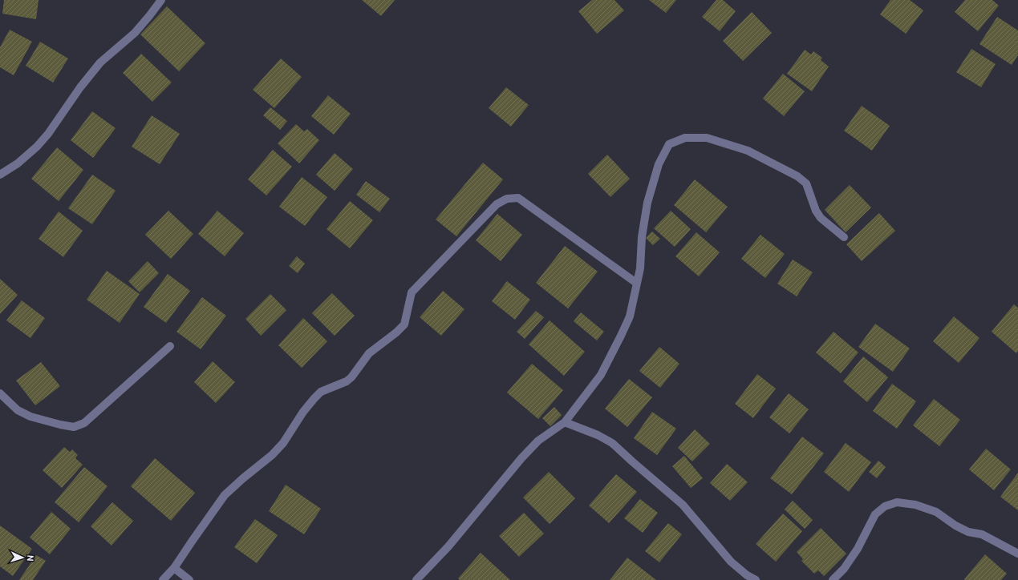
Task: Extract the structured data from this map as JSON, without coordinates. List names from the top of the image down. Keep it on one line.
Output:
{"north":"right"}
